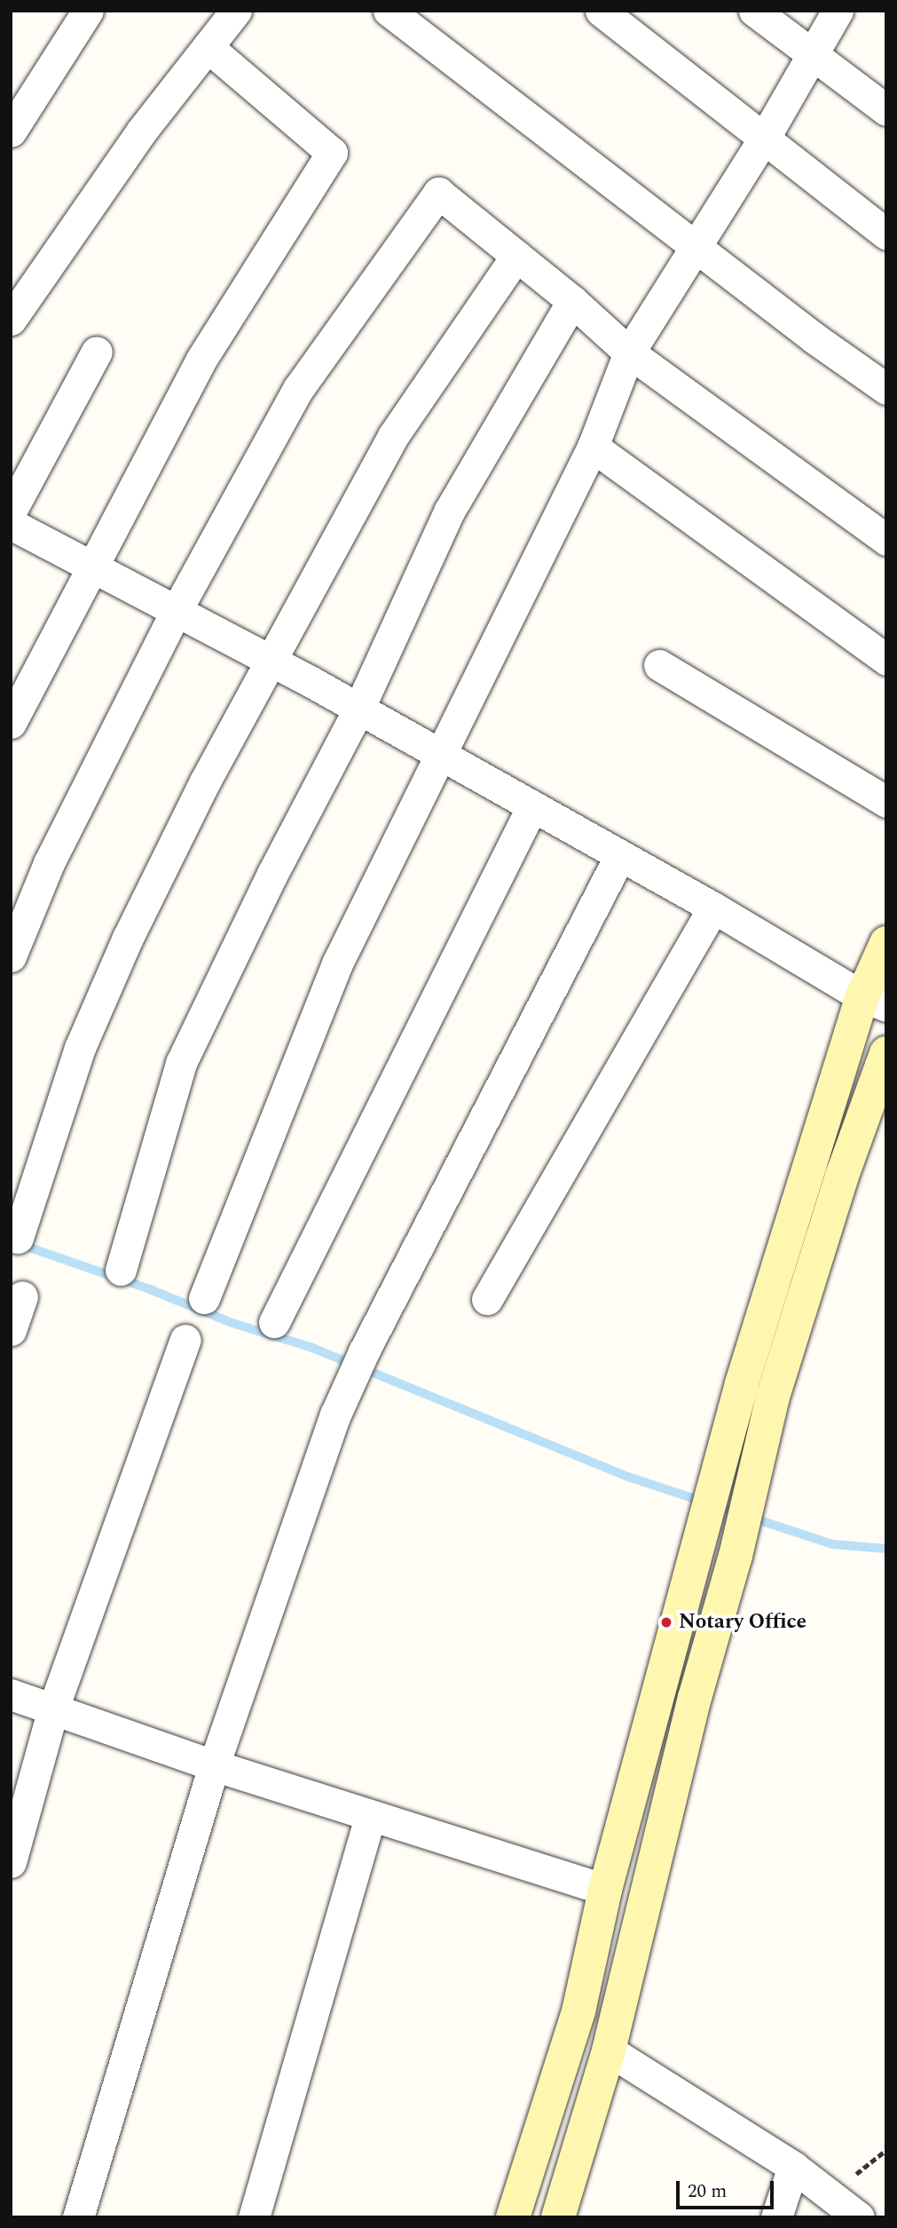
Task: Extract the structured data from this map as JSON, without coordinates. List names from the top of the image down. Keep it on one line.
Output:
{"places":["Notary Office"],"scale_bar":"20 m"}
